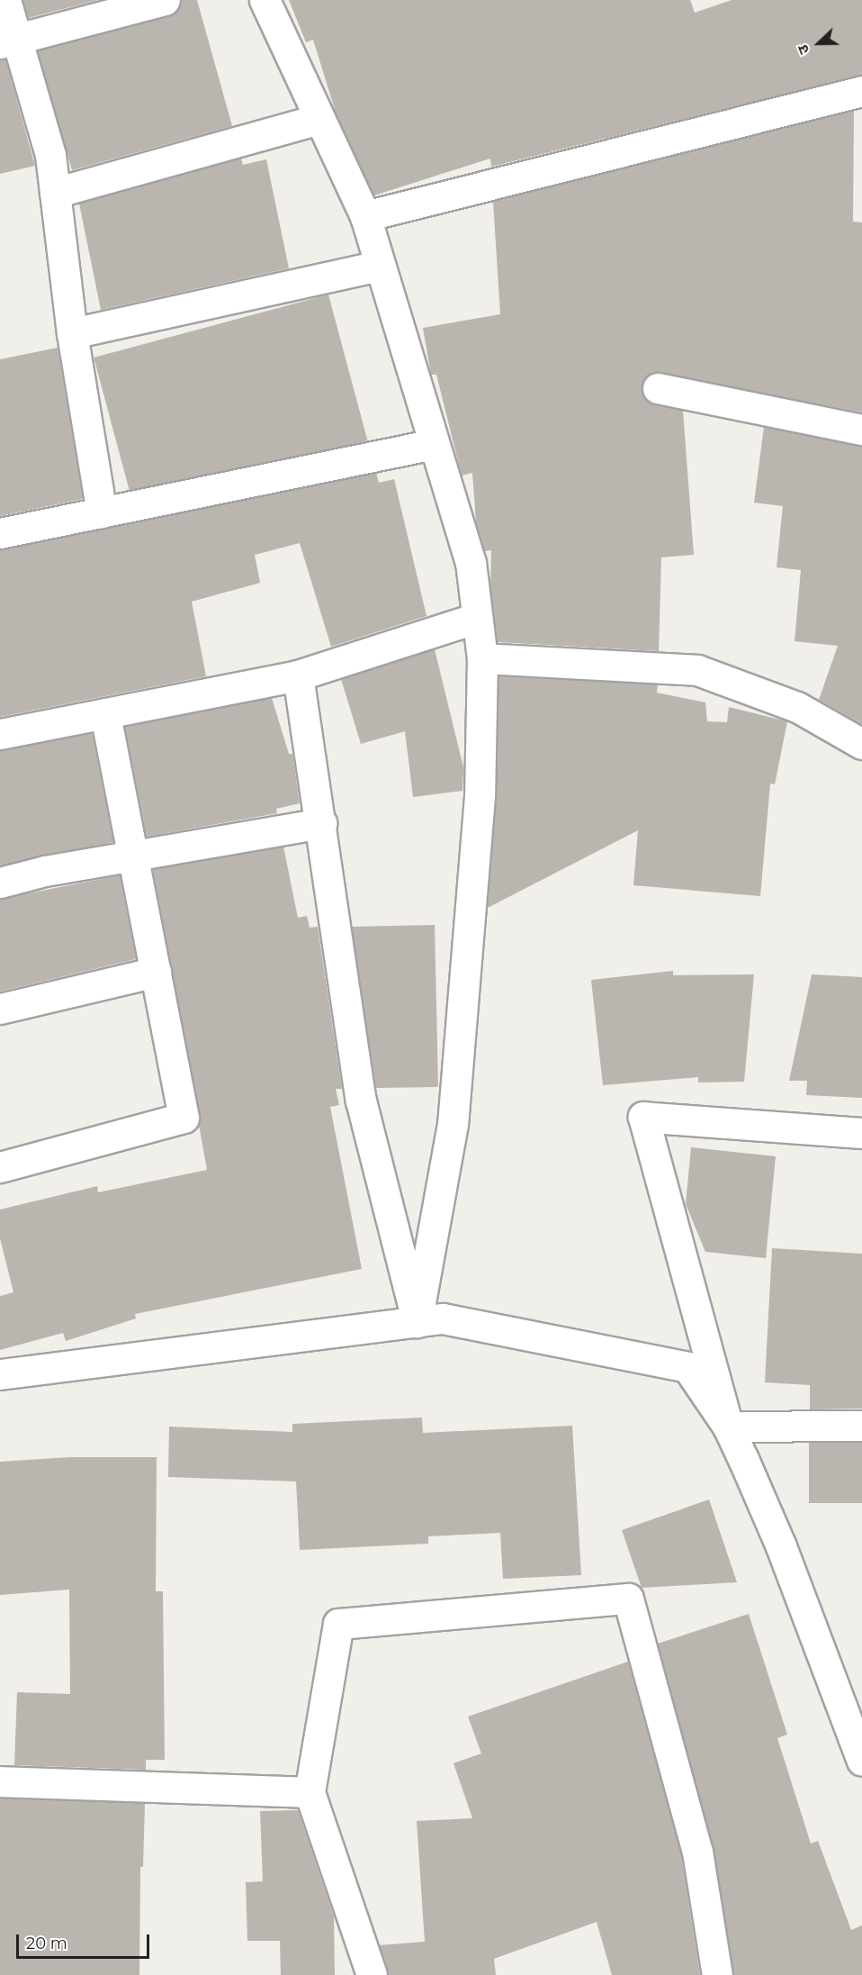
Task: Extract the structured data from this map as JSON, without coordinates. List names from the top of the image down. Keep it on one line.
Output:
{"scale_bar":"20 m","north":"left"}
